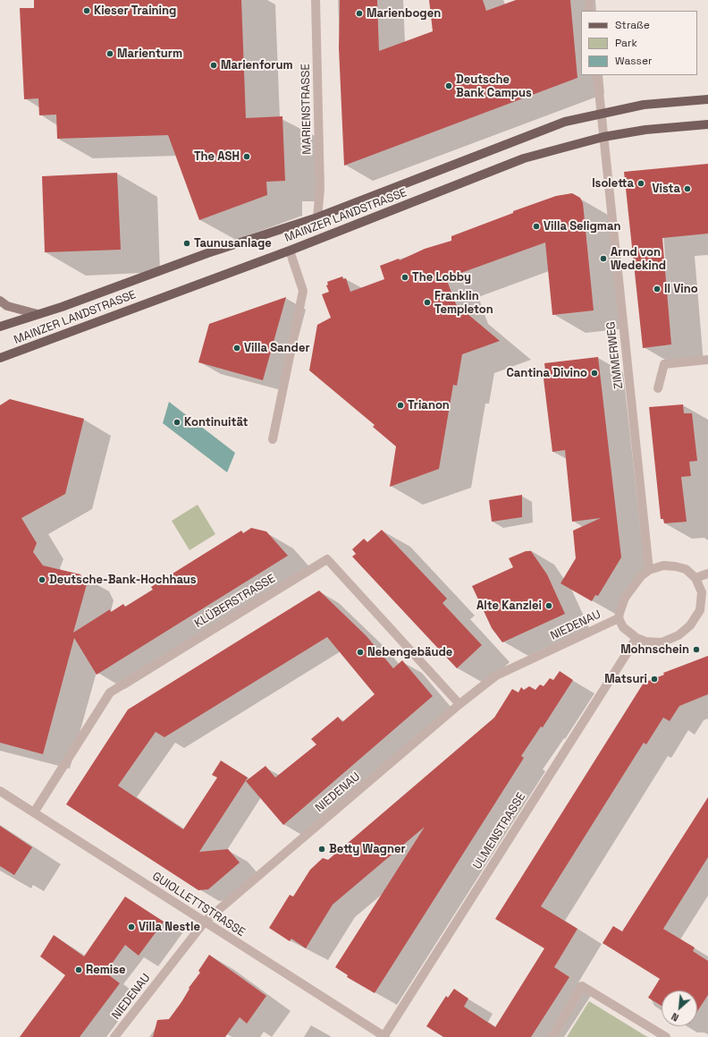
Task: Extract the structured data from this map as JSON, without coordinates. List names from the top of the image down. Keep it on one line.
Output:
{"streets":{"main road":["MAINZER LANDSTRASSE"],"street":["MARIENSTRASSE","ZIMMERWEG","KLÜBERSTRASSE","NIEDENAU","ULMENSTRASSE","GUIOLLETTSTRASSE"]},"crossings":[["MARIENSTRASSE","MAINZER LANDSTRASSE"],["MAINZER LANDSTRASSE","ZIMMERWEG"],["ZIMMERWEG","NIEDENAU"],["ZIMMERWEG","ULMENSTRASSE"],["KLÜBERSTRASSE","NIEDENAU"],["KLÜBERSTRASSE","GUIOLLETTSTRASSE"],["NIEDENAU","ULMENSTRASSE"],["NIEDENAU","GUIOLLETTSTRASSE"],["ULMENSTRASSE","GUIOLLETTSTRASSE"]],"places":["Kieser Training","Marienbogen","Marienturm","Marienforum","Deutsche Bank Campus","The ASH","Isoletta","Vista","Villa Seligman","Taunusanlage","Arnd von Wedekind","The Lobby","Il Vino","Franklin Templeton","Villa Sander","Cantina Divino","Trianon","Kontinuität","Deutsche-Bank-Hochhaus","Alte Kanzlei","Mohnschein","Nebengebäude","Matsuri","Betty Wagner","Villa Nestle","Remise"],"legend":["Straße","Park","Wasser"],"north":"bottom left"}
